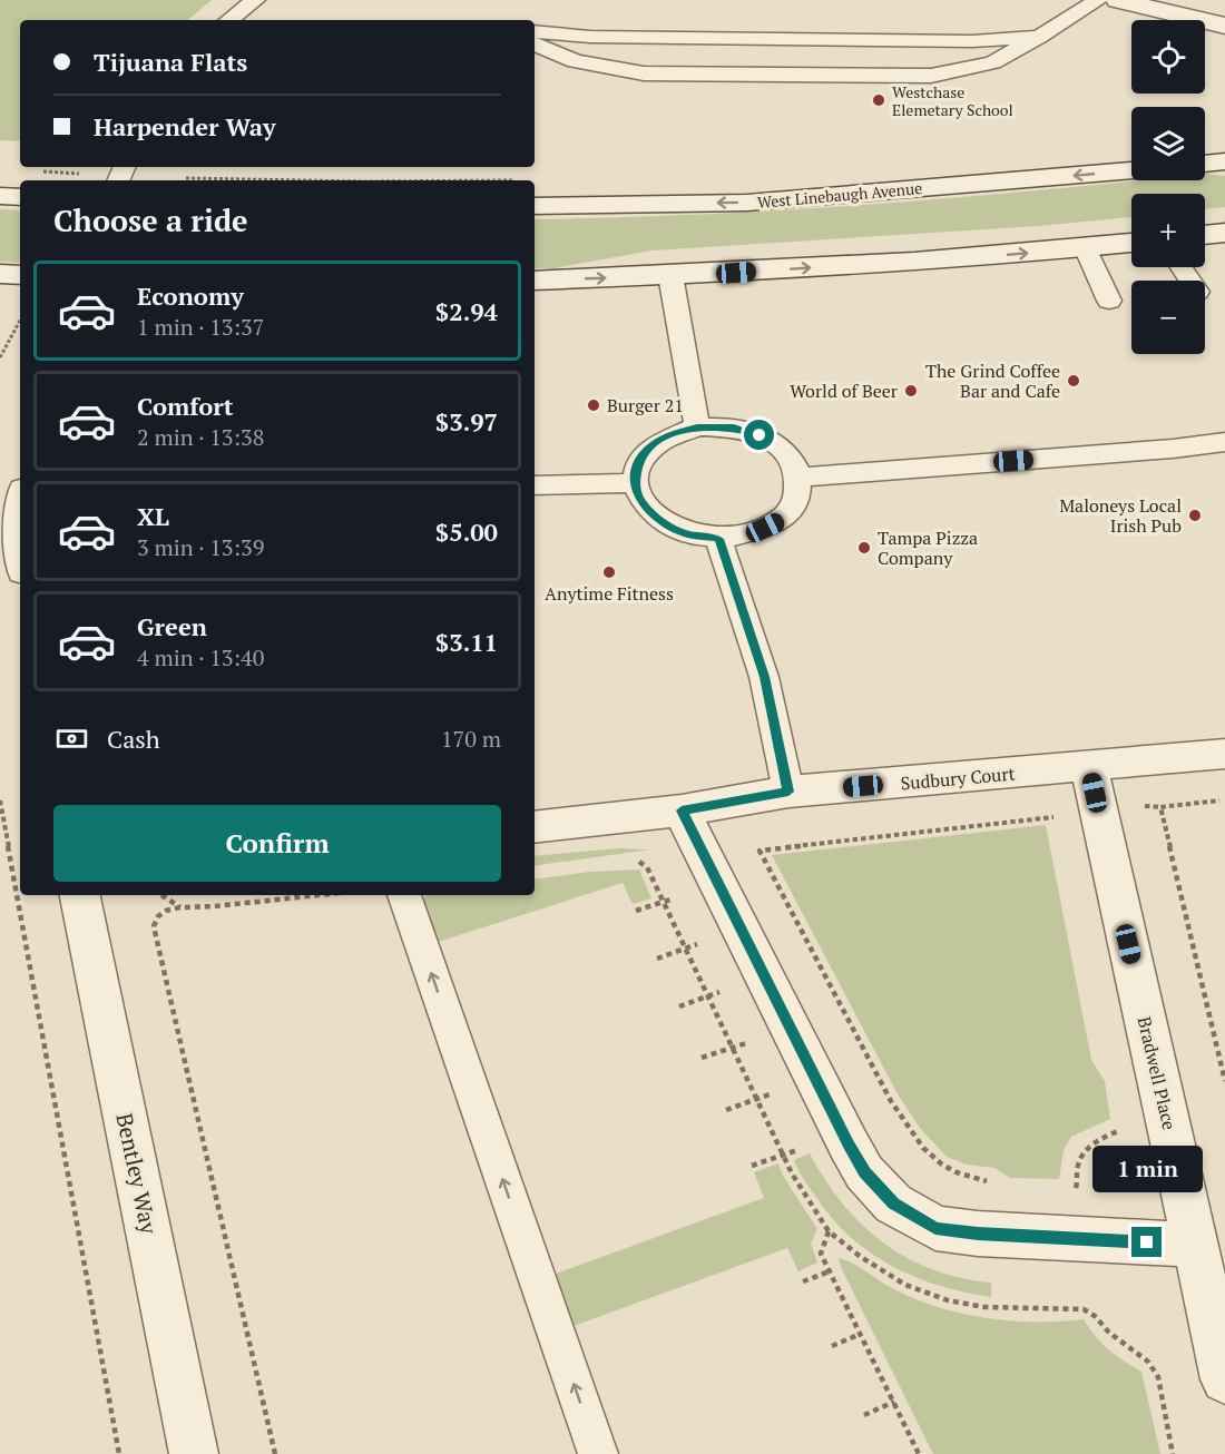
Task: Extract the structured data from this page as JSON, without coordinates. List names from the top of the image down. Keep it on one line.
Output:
{"streets":{"street":["West Linebaugh Avenue","Sudbury Court","Bradwell Place","Bentley Way"]},"crossings":[["Sudbury Court","Bradwell Place"]],"places":["Westchase Elemetary School","The Grind Coffee Bar and Cafe","World of Beer","Burger 21","Maloneys Local Irish Pub","Tampa Pizza Company","Anytime Fitness"],"page":{"map_buttons":["+","−"],"banner":["Tijuana Flats","Harpender Way"],"heading":"Choose a ride","list":[{"name":"Economy","note":"1 min · 13:37","value":"$2.94"},{"name":"Comfort","note":"2 min · 13:38","value":"$3.97"},{"name":"XL","note":"3 min · 13:39","value":"$5.00"},{"name":"Green","note":"4 min · 13:40","value":"$3.11"}],"pay":["Cash","170 m"],"buttons":"Confirm","bubble":"1 min"}}
